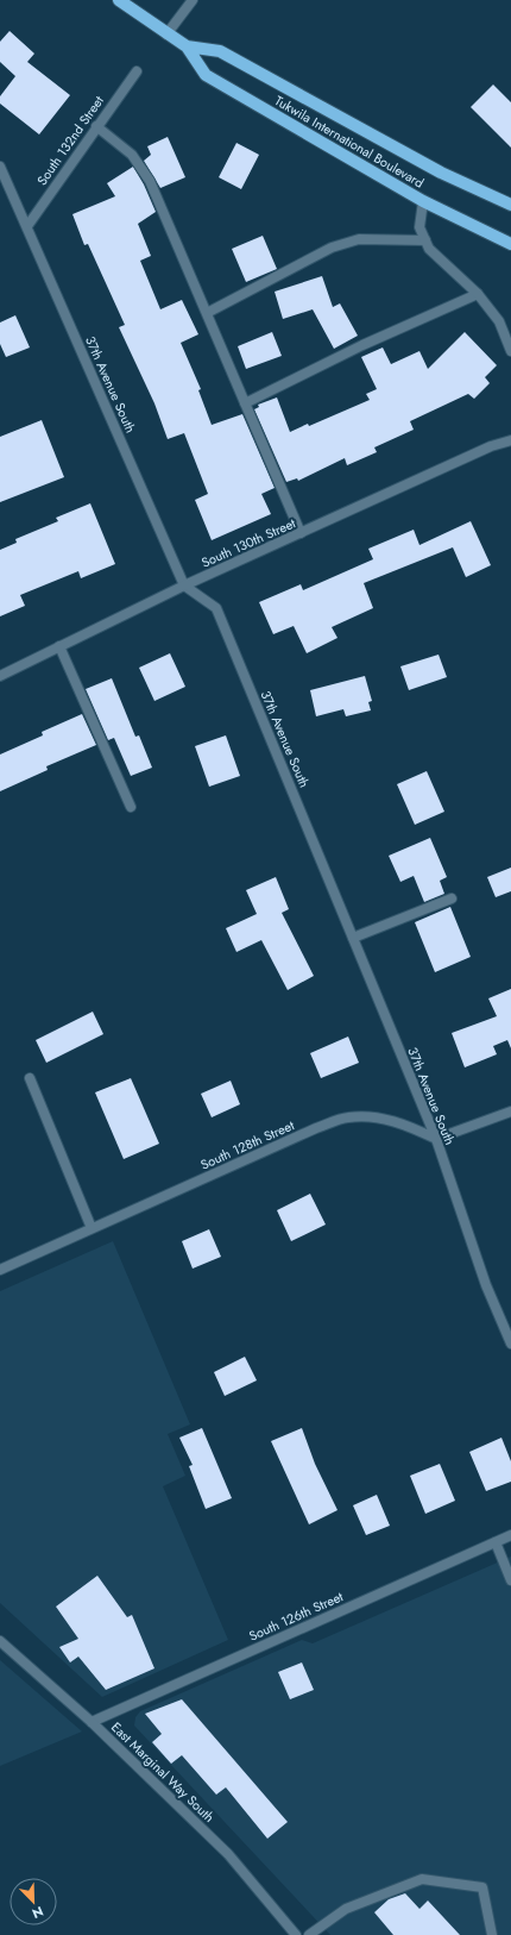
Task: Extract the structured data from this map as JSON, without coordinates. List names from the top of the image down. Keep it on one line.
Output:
{"streets":{"main road":["Tukwila International Boulevard"],"street":["South 132nd Street","37th Avenue South","South 130th Street","South 128th Street","South 126th Street","East Marginal Way South"]},"crossings":[["South 132nd Street","37th Avenue South"],["37th Avenue South","South 130th Street"],["37th Avenue South","South 128th Street"],["South 126th Street","East Marginal Way South"]],"north":"bottom right"}
